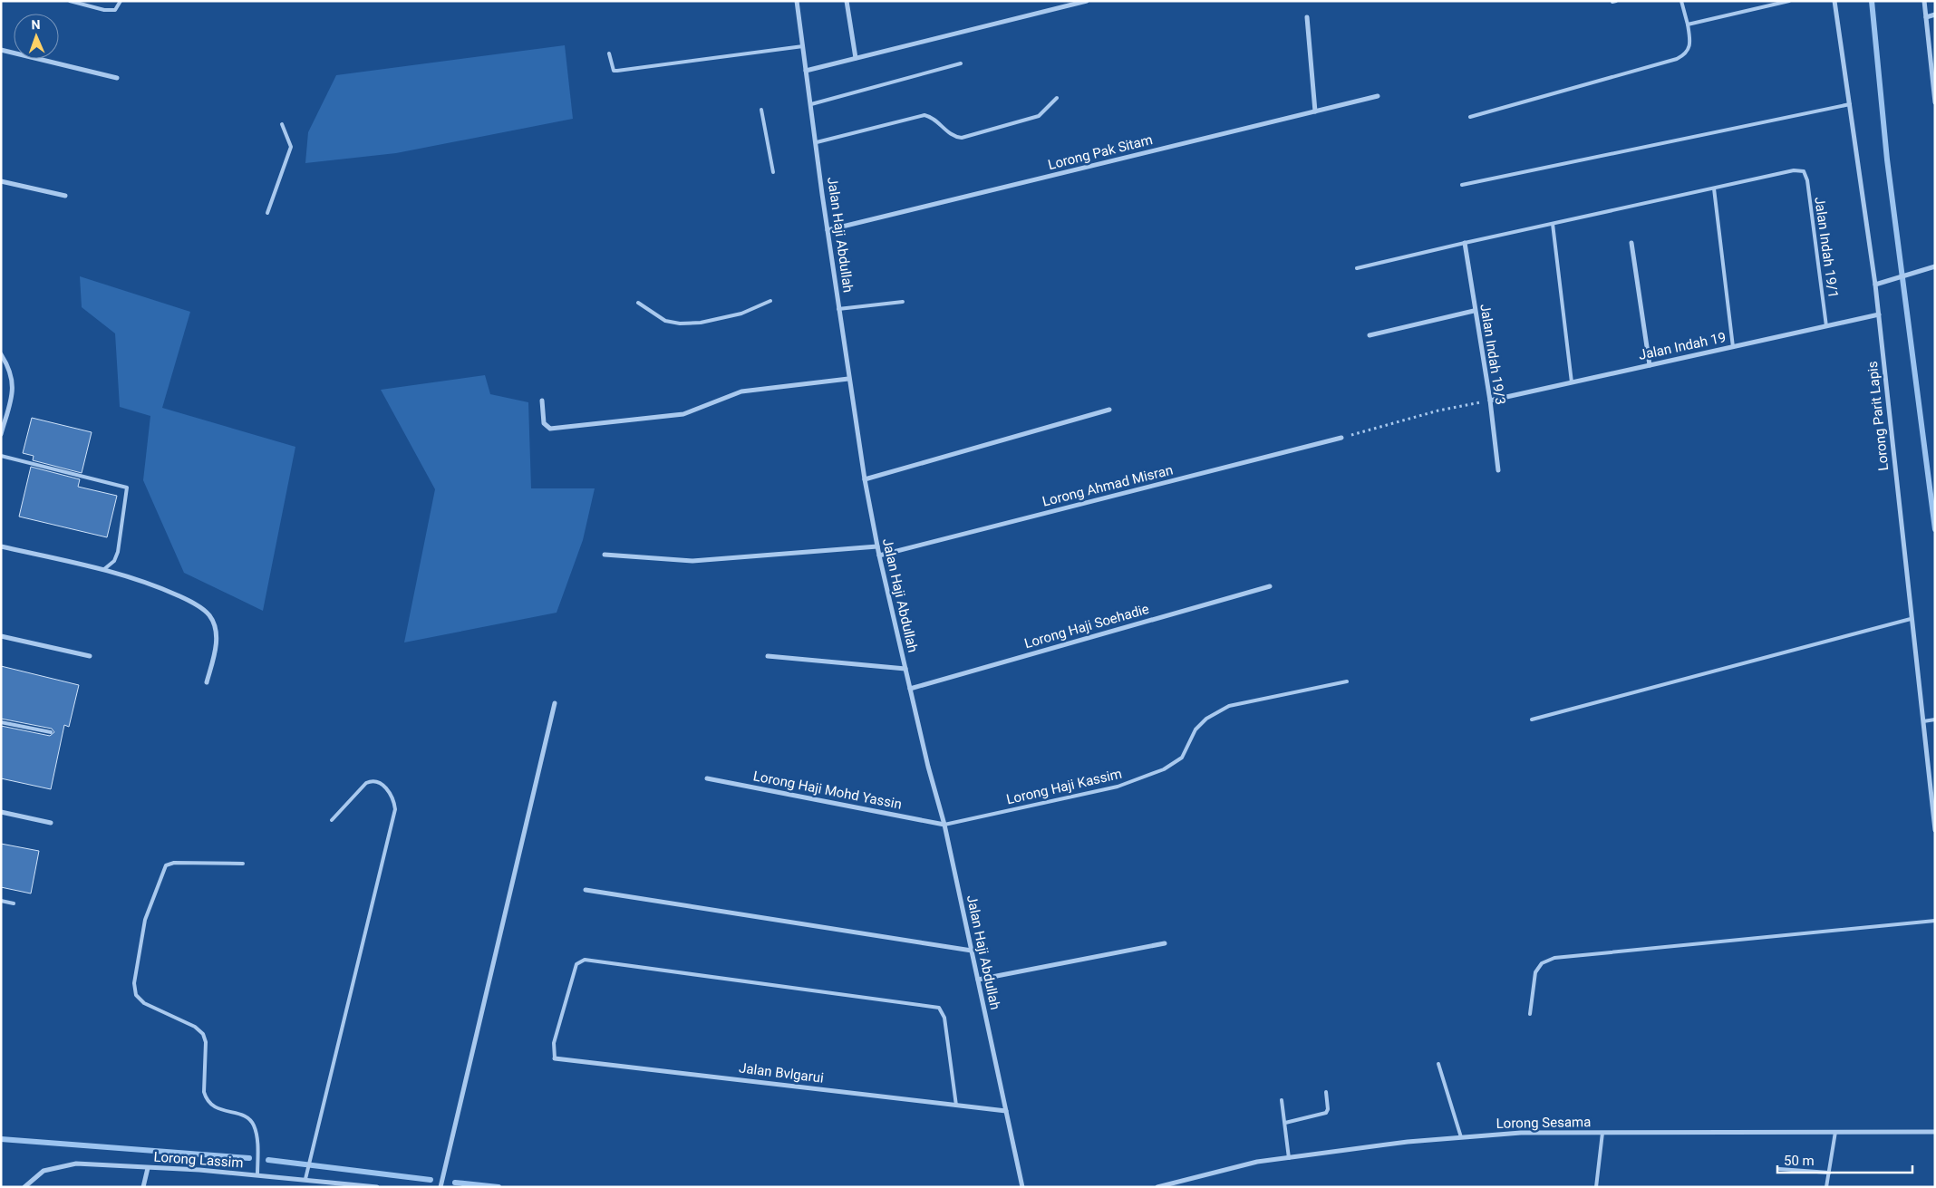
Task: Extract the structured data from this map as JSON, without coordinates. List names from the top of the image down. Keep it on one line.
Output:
{"streets":{"street":["Lorong Pak Sitam","Jalan Haji Abdullah","Jalan Indah 19","Jalan Indah 19/3","Lorong Parit Lapis","Lorong Ahmad Misran","Lorong Haji Soehadie","Lorong Haji Mohd Yassin","Jalan Bvlgarui","Lorong Sesama","Lorong Lassim"],"lane":["Jalan Indah 19/1","Lorong Haji Kassim"]},"crossings":[["Lorong Pak Sitam","Jalan Haji Abdullah"],["Jalan Haji Abdullah","Lorong Ahmad Misran"],["Jalan Haji Abdullah","Lorong Haji Soehadie"],["Jalan Haji Abdullah","Lorong Haji Kassim"],["Jalan Haji Abdullah","Lorong Haji Mohd Yassin"],["Jalan Haji Abdullah","Jalan Bvlgarui"],["Jalan Indah 19/1","Jalan Indah 19"],["Jalan Indah 19","Jalan Indah 19/3"],["Jalan Indah 19","Lorong Parit Lapis"],["Lorong Haji Kassim","Lorong Haji Mohd Yassin"]],"scale_bar":"50 m","north":"top"}
